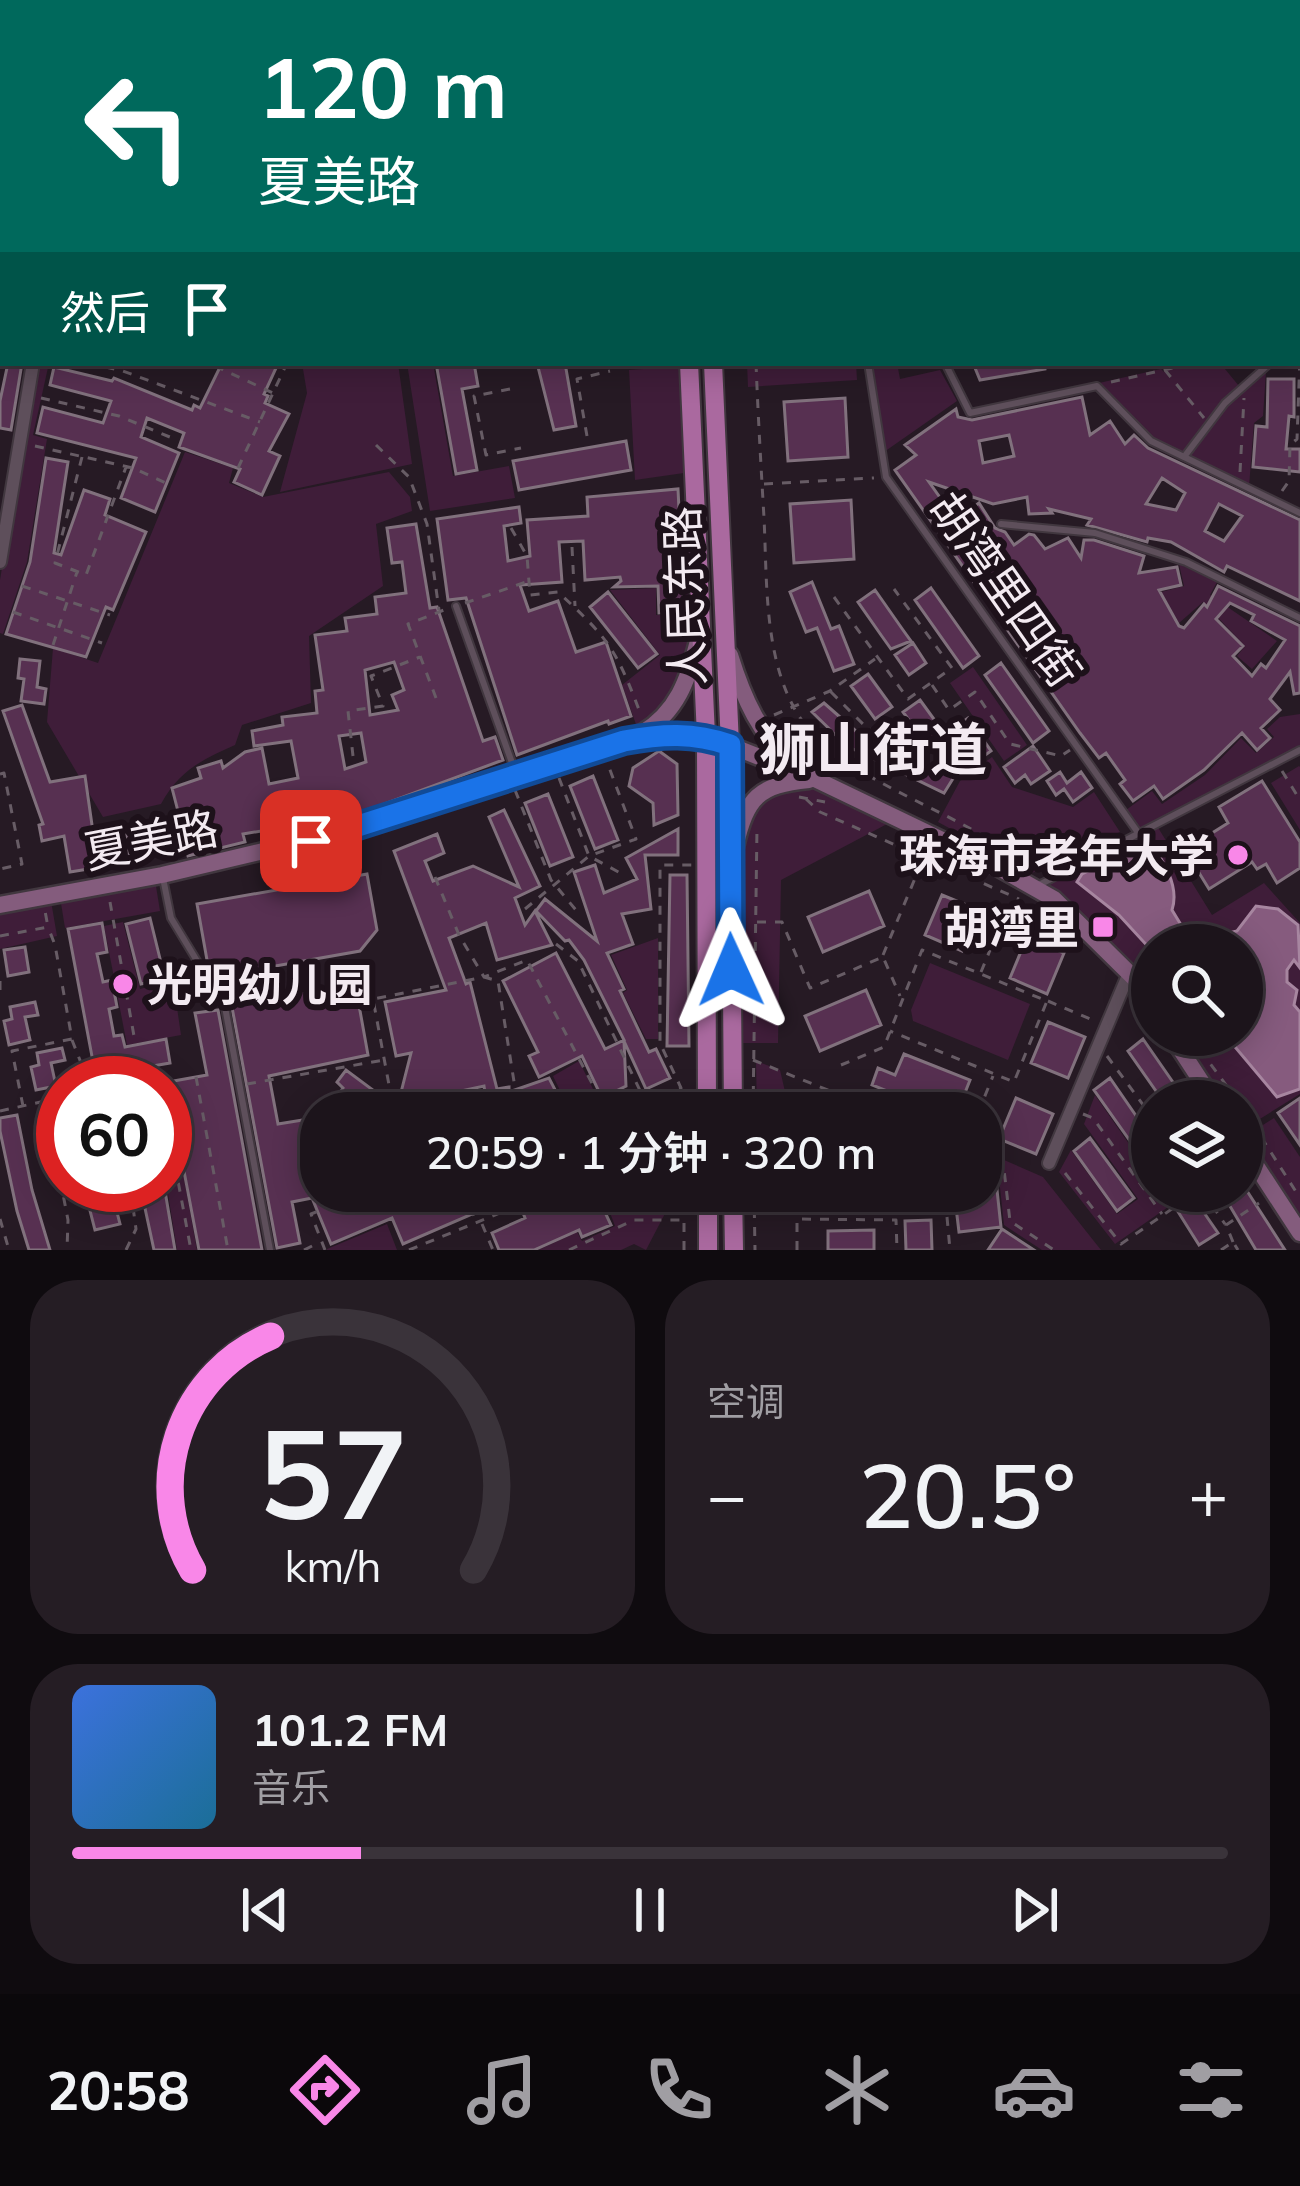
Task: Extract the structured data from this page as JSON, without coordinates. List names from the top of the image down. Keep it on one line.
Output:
{"streets":{"main road":["人民东路"],"street":["夏美路"],"lane":["胡湾里四街"]},"crossings":[["人民东路","夏美路"]],"districts":["狮山街道"],"places":{"other":["珠海市老年大学","光明幼儿园"],"transit":["胡湾里"]},"page":{"turn":["120 m","夏美路"],"then":"然后","limit":"60","trip":"20:59 · 1 分钟 · 320 m","tile":"空调","heat":["−","20.5°","+"],"song":["101.2 FM","音乐"],"tabs":"20:58","gauge":["57","km/h"]}}
